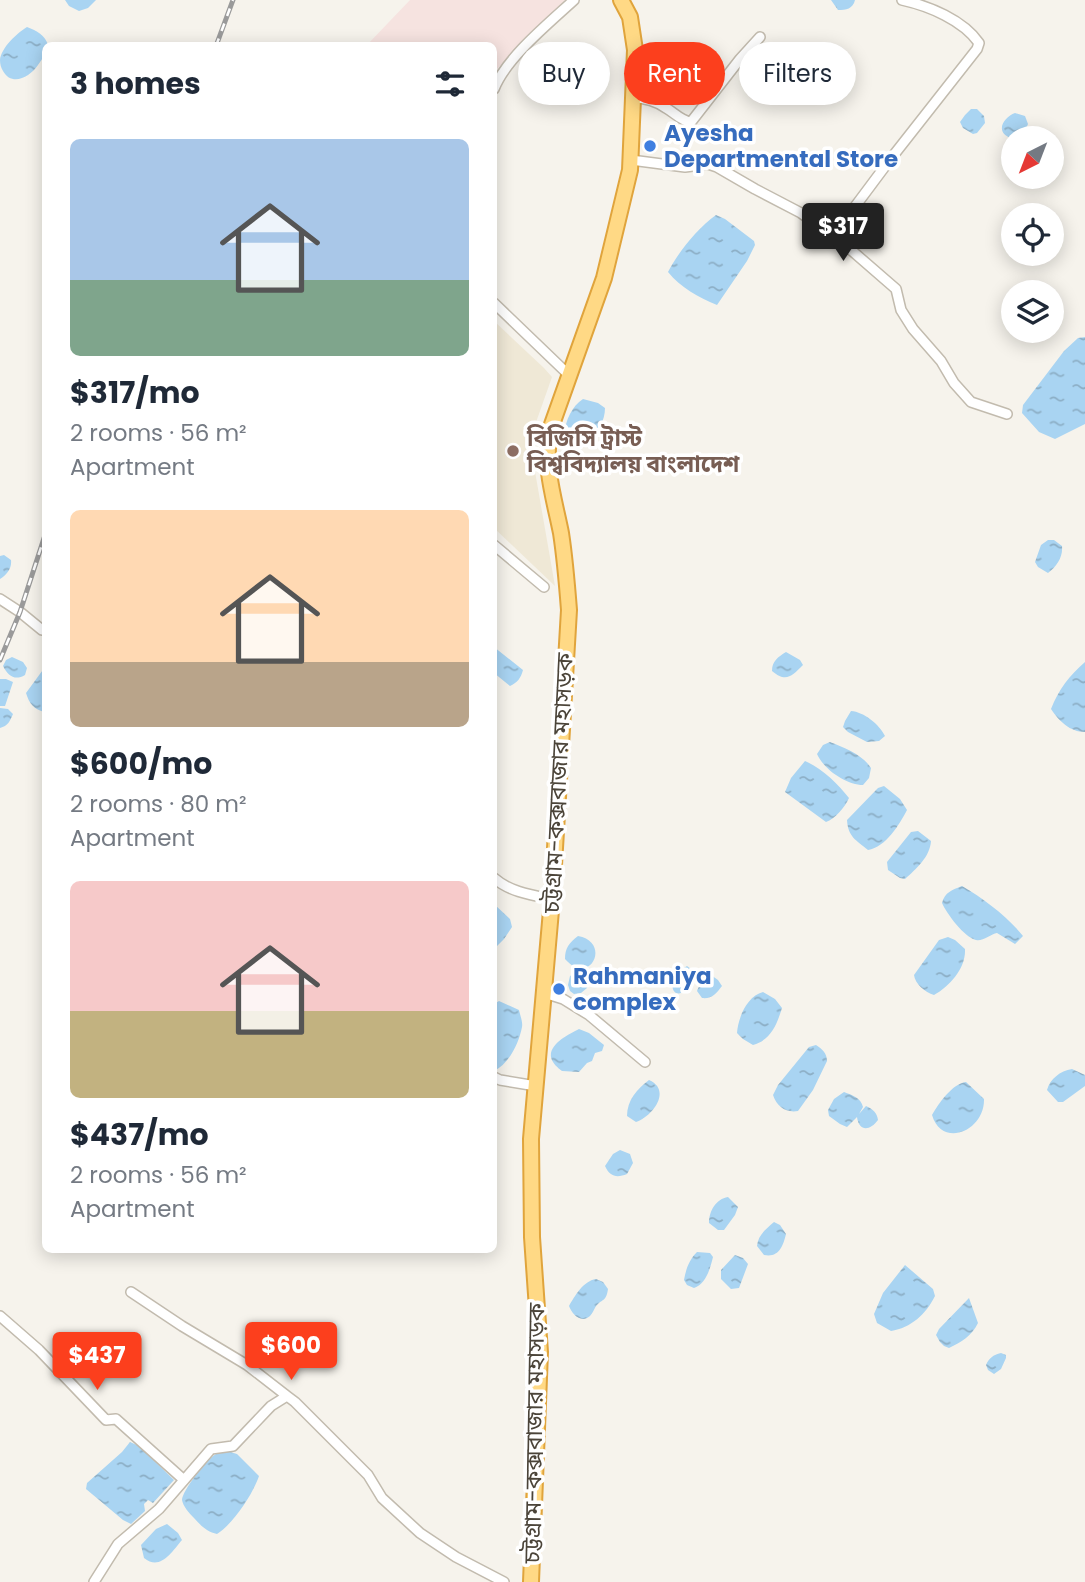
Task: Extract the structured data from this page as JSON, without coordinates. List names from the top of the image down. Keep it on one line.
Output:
{"streets":{"highway":["চট্টগ্রাম-কক্সবাজার মহাসড়ক"]},"places":["Ayesha Departmental Store","বিজিসি ট্রাস্ট বিশ্ববিদ্যালয় বাংলাদেশ","Rahmaniya complex"],"north":"bottom left","page":{"chip":["Buy","Rent","Filters"],"heading":"3 homes","list":[{"name":"$317/mo","note":"2 rooms · 56 m² · Apartment"},{"name":"$600/mo","note":"2 rooms · 80 m² · Apartment"},{"name":"$437/mo","note":"2 rooms · 56 m² · Apartment"}],"price":["$317","$600","$437"]}}
